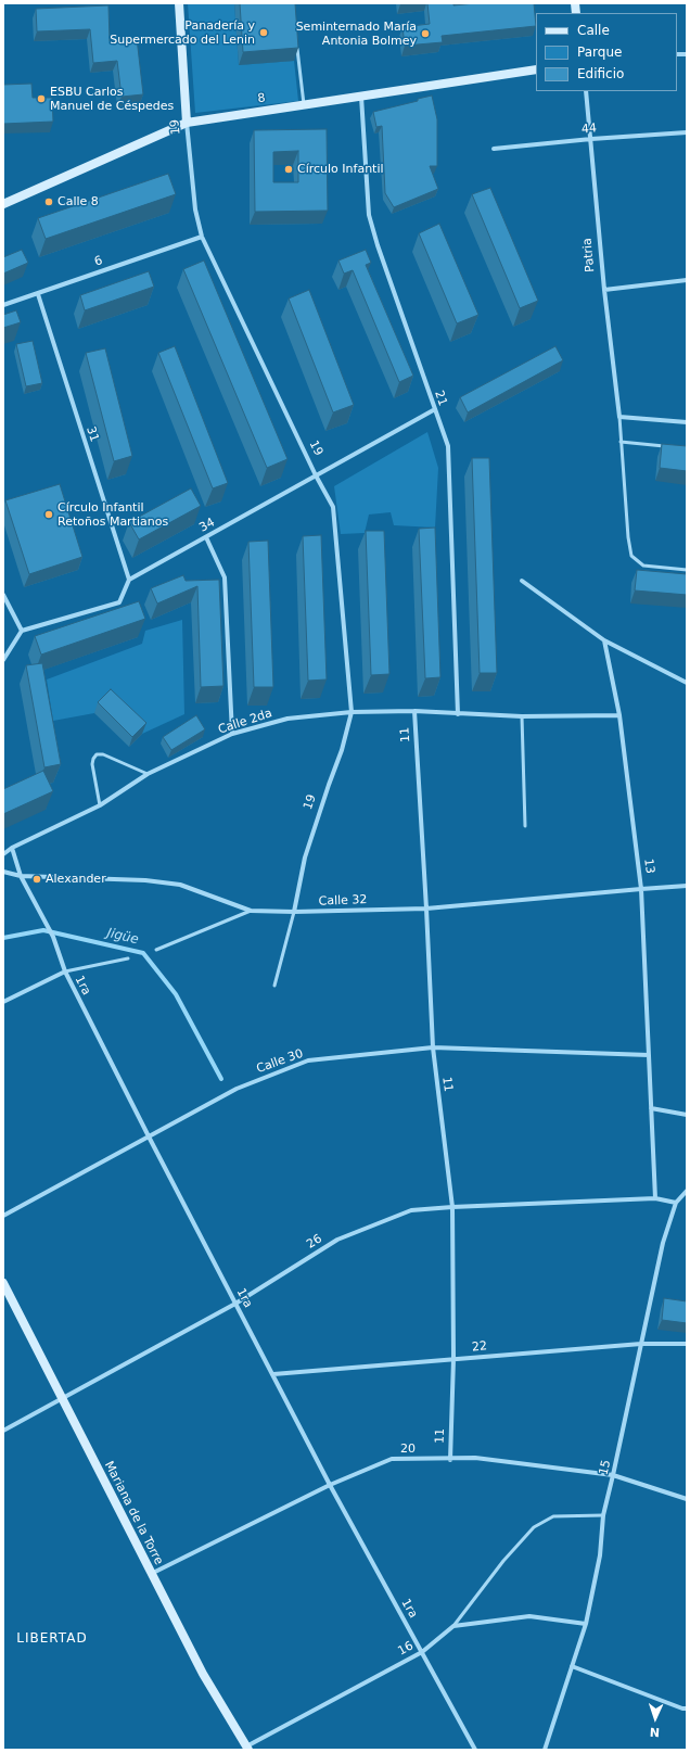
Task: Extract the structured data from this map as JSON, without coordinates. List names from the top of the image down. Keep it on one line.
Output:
{"streets":{"street":["8","19","44","Patria","6","21","31","34","Calle 2da","11","13","Calle 32","1ra","Calle 30","26","22","20","15","Mariana de la Torre","16"]},"crossings":[["8","19"],["8","21"],["19","6"],["19","34"],["19","Calle 2da"],["19","Calle 32"],["44","Patria"],["6","31"],["21","34"],["21","Calle 2da"],["31","34"],["Calle 2da","11"],["Calle 2da","1ra"],["11","Calle 32"],["11","Calle 30"],["11","26"],["11","22"],["11","20"],["13","Calle 32"],["13","Calle 30"],["13","26"],["Calle 32","1ra"],["1ra","Calle 30"],["1ra","26"],["1ra","22"],["1ra","20"],["1ra","16"],["26","15"],["26","Mariana de la Torre"],["22","15"],["20","15"],["20","Mariana de la Torre"],["Mariana de la Torre","16"]],"districts":["LIBERTAD"],"water":["Jigüe"],"places":["Panadería y Supermercado del Lenin","Seminternado María Antonia Bolmey","ESBU Carlos Manuel de Céspedes","Círculo Infantil","Calle 8","Círculo Infantil Retoños Martianos","Alexander"],"legend":["Calle","Parque","Edificio"],"north":"bottom"}
